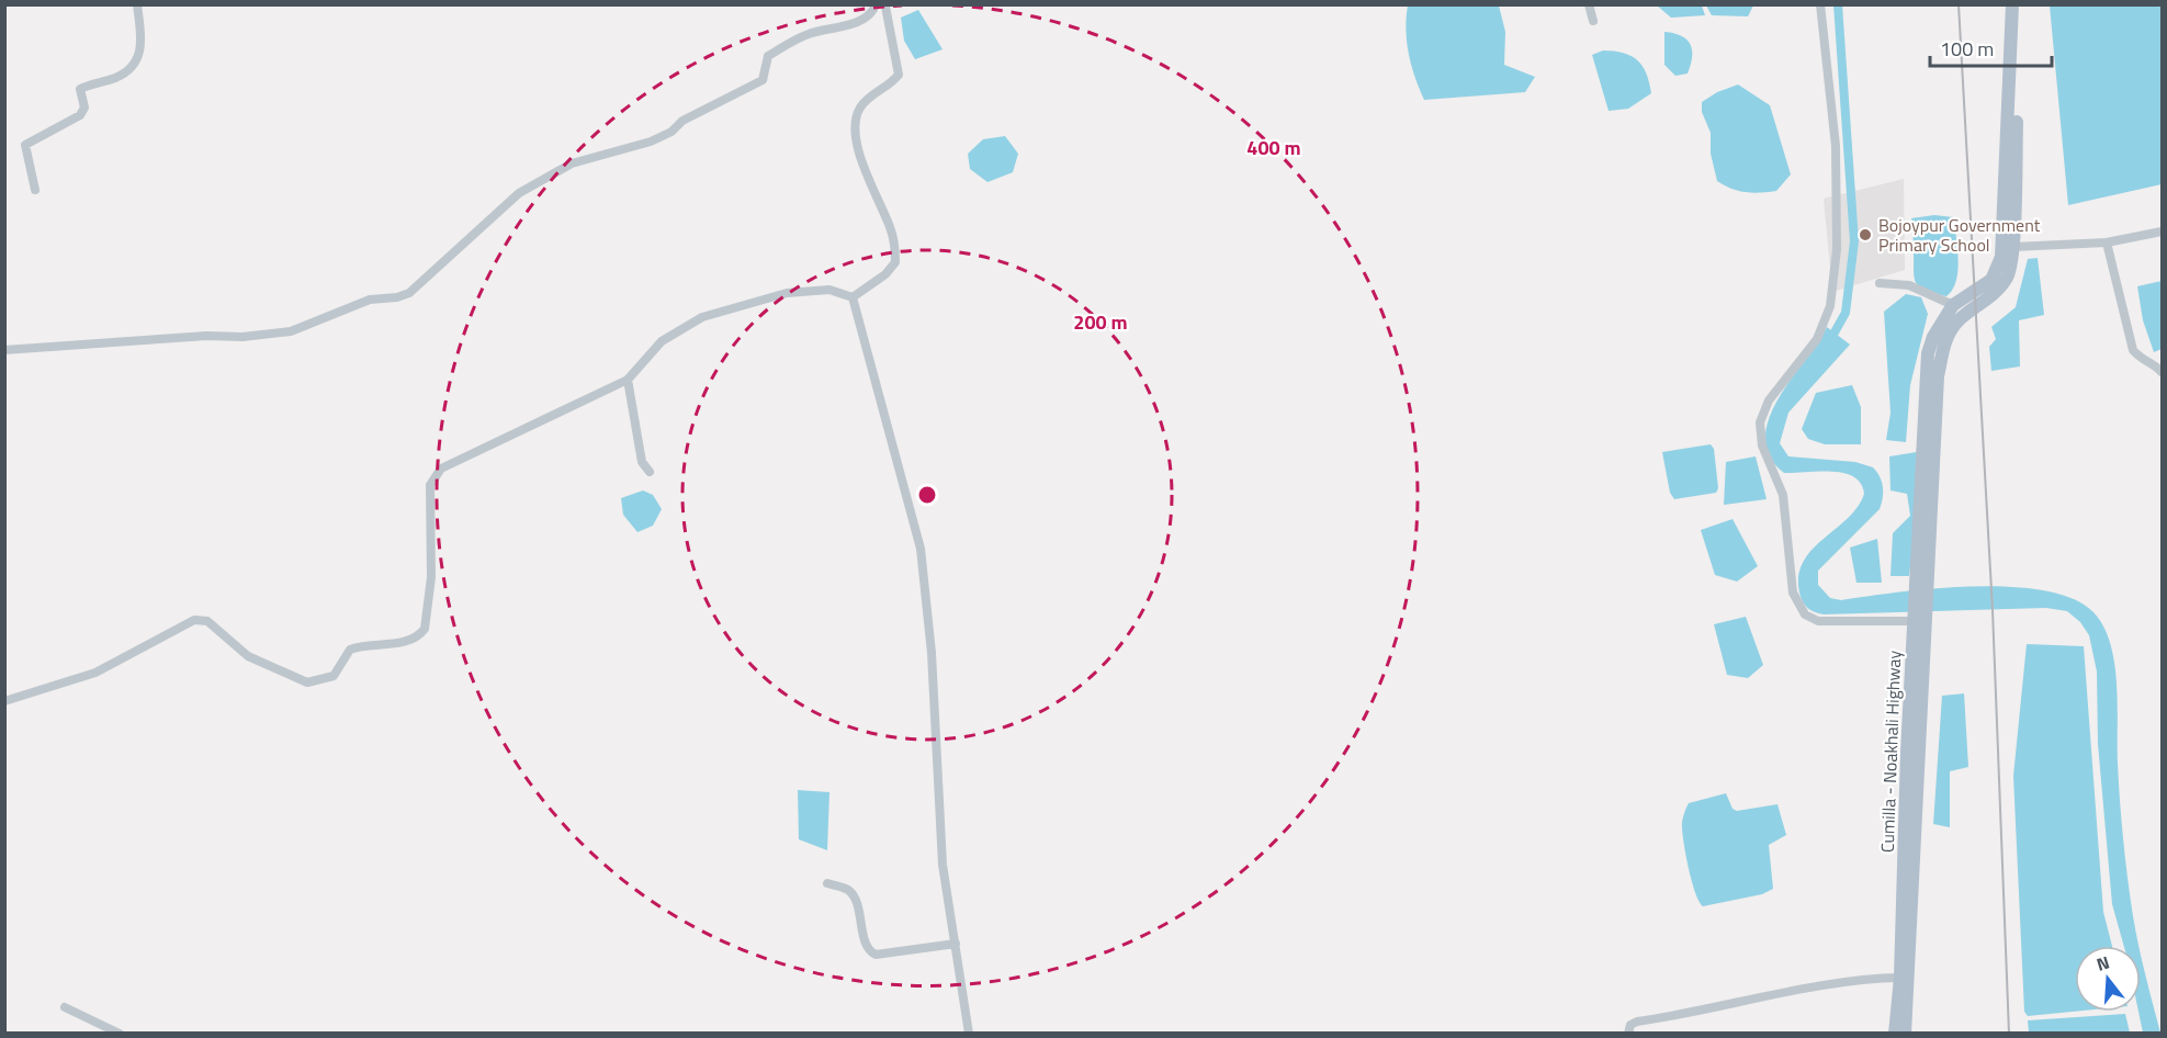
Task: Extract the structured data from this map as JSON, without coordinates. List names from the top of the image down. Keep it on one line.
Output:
{"streets":{"main road":["Cumilla - Noakhali Highway"]},"places":["Bojoypur Government Primary School"],"scale_bar":"100 m","north":"top","rings":["400 m","200 m"]}
